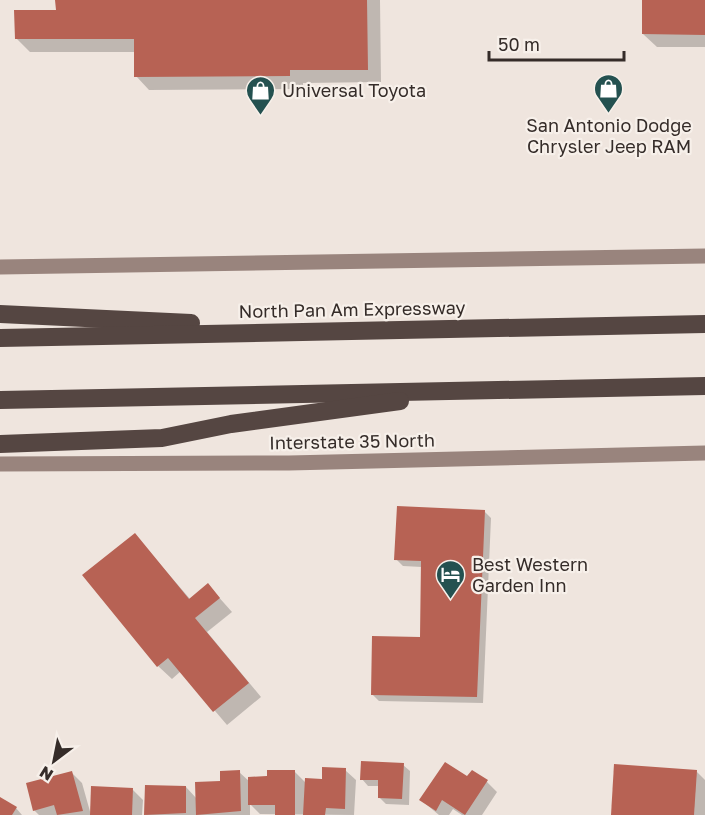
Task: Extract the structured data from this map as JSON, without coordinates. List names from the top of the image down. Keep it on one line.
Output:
{"streets":{"highway":["North Pan Am Expressway"],"main road":["Interstate 35 North"]},"places":{"shop":["San Antonio Dodge Chrysler Jeep RAM","Universal Toyota"],"hotel":["Best Western Garden Inn"]},"scale_bar":"50 m","north":"bottom left"}
